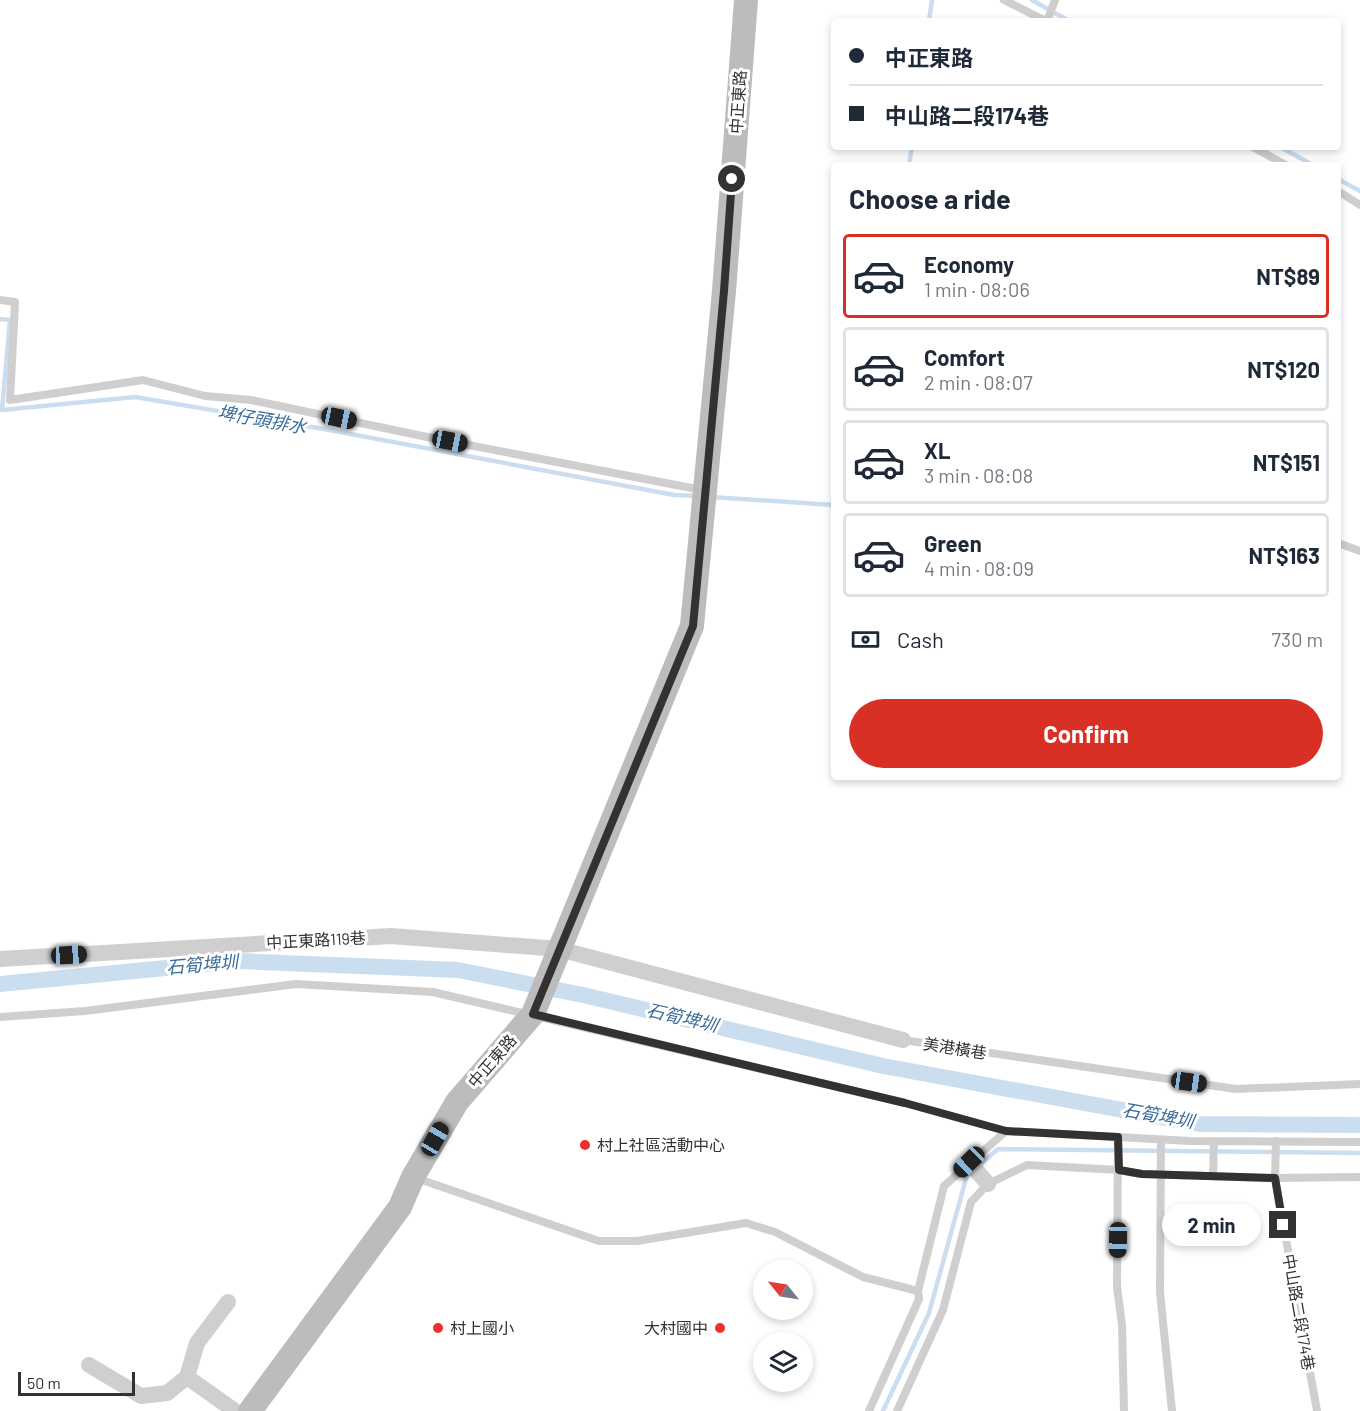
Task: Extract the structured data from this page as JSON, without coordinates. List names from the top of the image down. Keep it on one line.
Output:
{"streets":{"main road":["中正東路"],"street":["中正東路119巷","美港橫巷"],"lane":["中山路二段174巷"]},"crossings":[["中正東路","中正東路119巷"],["中正東路","美港橫巷"],["中正東路119巷","美港橫巷"]],"water":["埤仔頭排水","石筍埤圳"],"places":["村上社區活動中心","村上國小","大村國中"],"scale_bar":"50 m","north":"top left","page":{"banner":["中正東路","中山路二段174巷"],"heading":"Choose a ride","list":[{"name":"Economy","note":"1 min · 08:06","value":"NT$89"},{"name":"Comfort","note":"2 min · 08:07","value":"NT$120"},{"name":"XL","note":"3 min · 08:08","value":"NT$151"},{"name":"Green","note":"4 min · 08:09","value":"NT$163"}],"pay":["Cash","730 m"],"buttons":"Confirm","bubble":"2 min","scale":"50 m"}}
